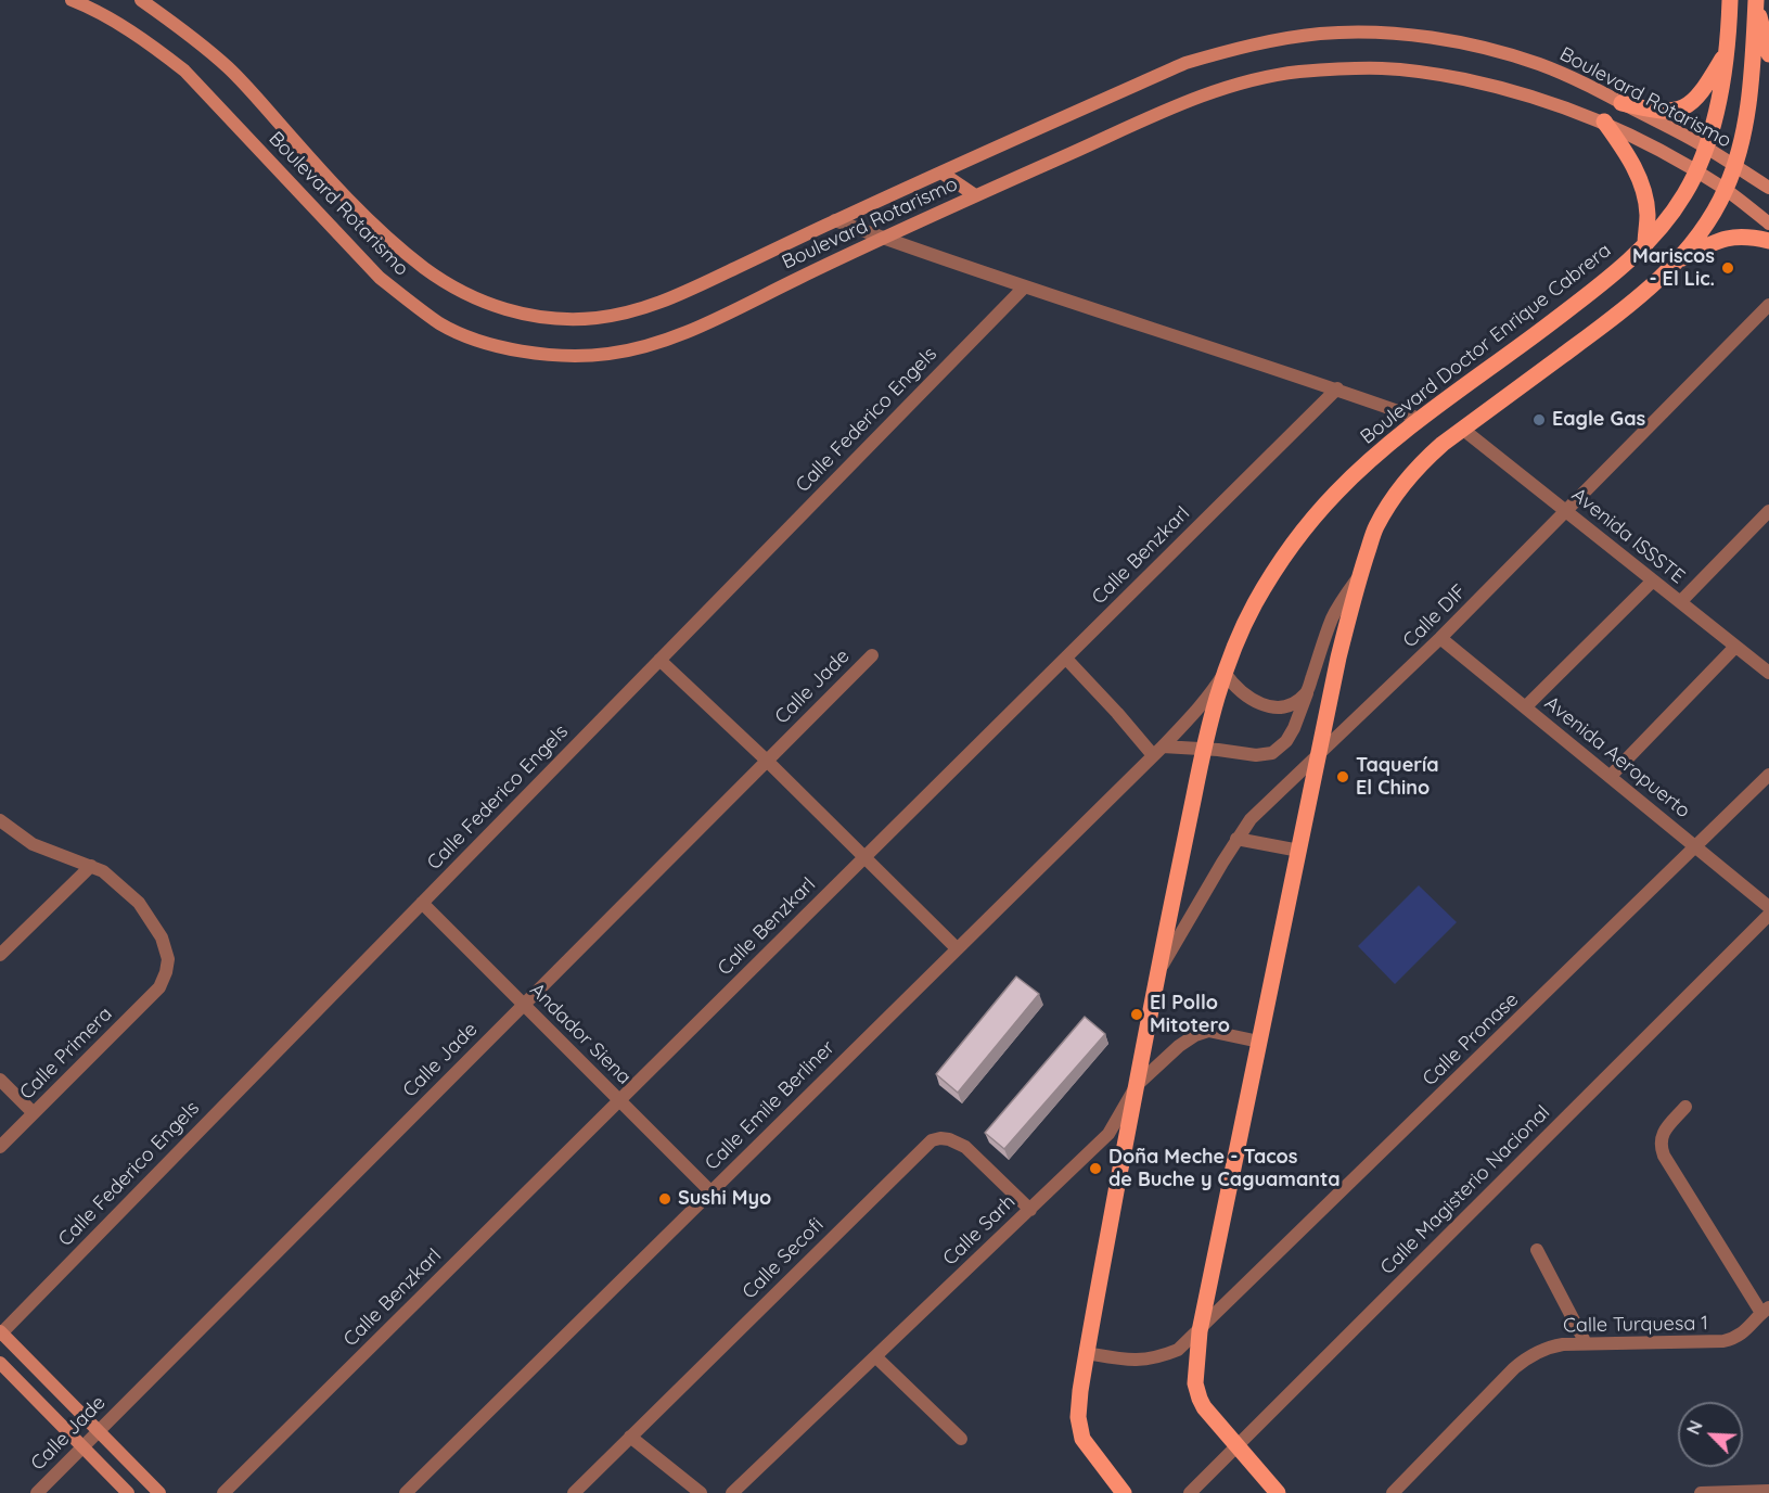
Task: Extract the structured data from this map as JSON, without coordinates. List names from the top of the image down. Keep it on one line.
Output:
{"streets":{"main road":["Boulevard Doctor Enrique Cabrera"],"street":["Boulevard Rotarismo","Calle Federico Engels","Avenida ISSSTE","Calle Benzkarl","Calle DIF","Calle Jade","Avenida Aeropuerto","Andador Siena","Calle Pronase","Calle Primera","Calle Emile Berliner","Calle Magisterio Nacional","Calle Sarh","Calle Secofi","Calle Turquesa 1"]},"crossings":[["Boulevard Rotarismo","Boulevard Doctor Enrique Cabrera"],["Boulevard Doctor Enrique Cabrera","Calle DIF"],["Boulevard Doctor Enrique Cabrera","Calle Pronase"],["Boulevard Doctor Enrique Cabrera","Calle Emile Berliner"],["Boulevard Doctor Enrique Cabrera","Calle Sarh"],["Calle Federico Engels","Andador Siena"],["Avenida ISSSTE","Calle DIF"],["Calle Benzkarl","Andador Siena"],["Calle DIF","Avenida Aeropuerto"],["Calle Jade","Andador Siena"],["Avenida Aeropuerto","Calle Pronase"],["Andador Siena","Calle Emile Berliner"],["Calle Sarh","Calle Secofi"]],"places":["Mariscos - El Lic.","Eagle Gas","Taquería El Chino","El Pollo Mitotero","Doña Meche - Tacos de Buche y Caguamanta","Sushi Myo"],"north":"top left"}
